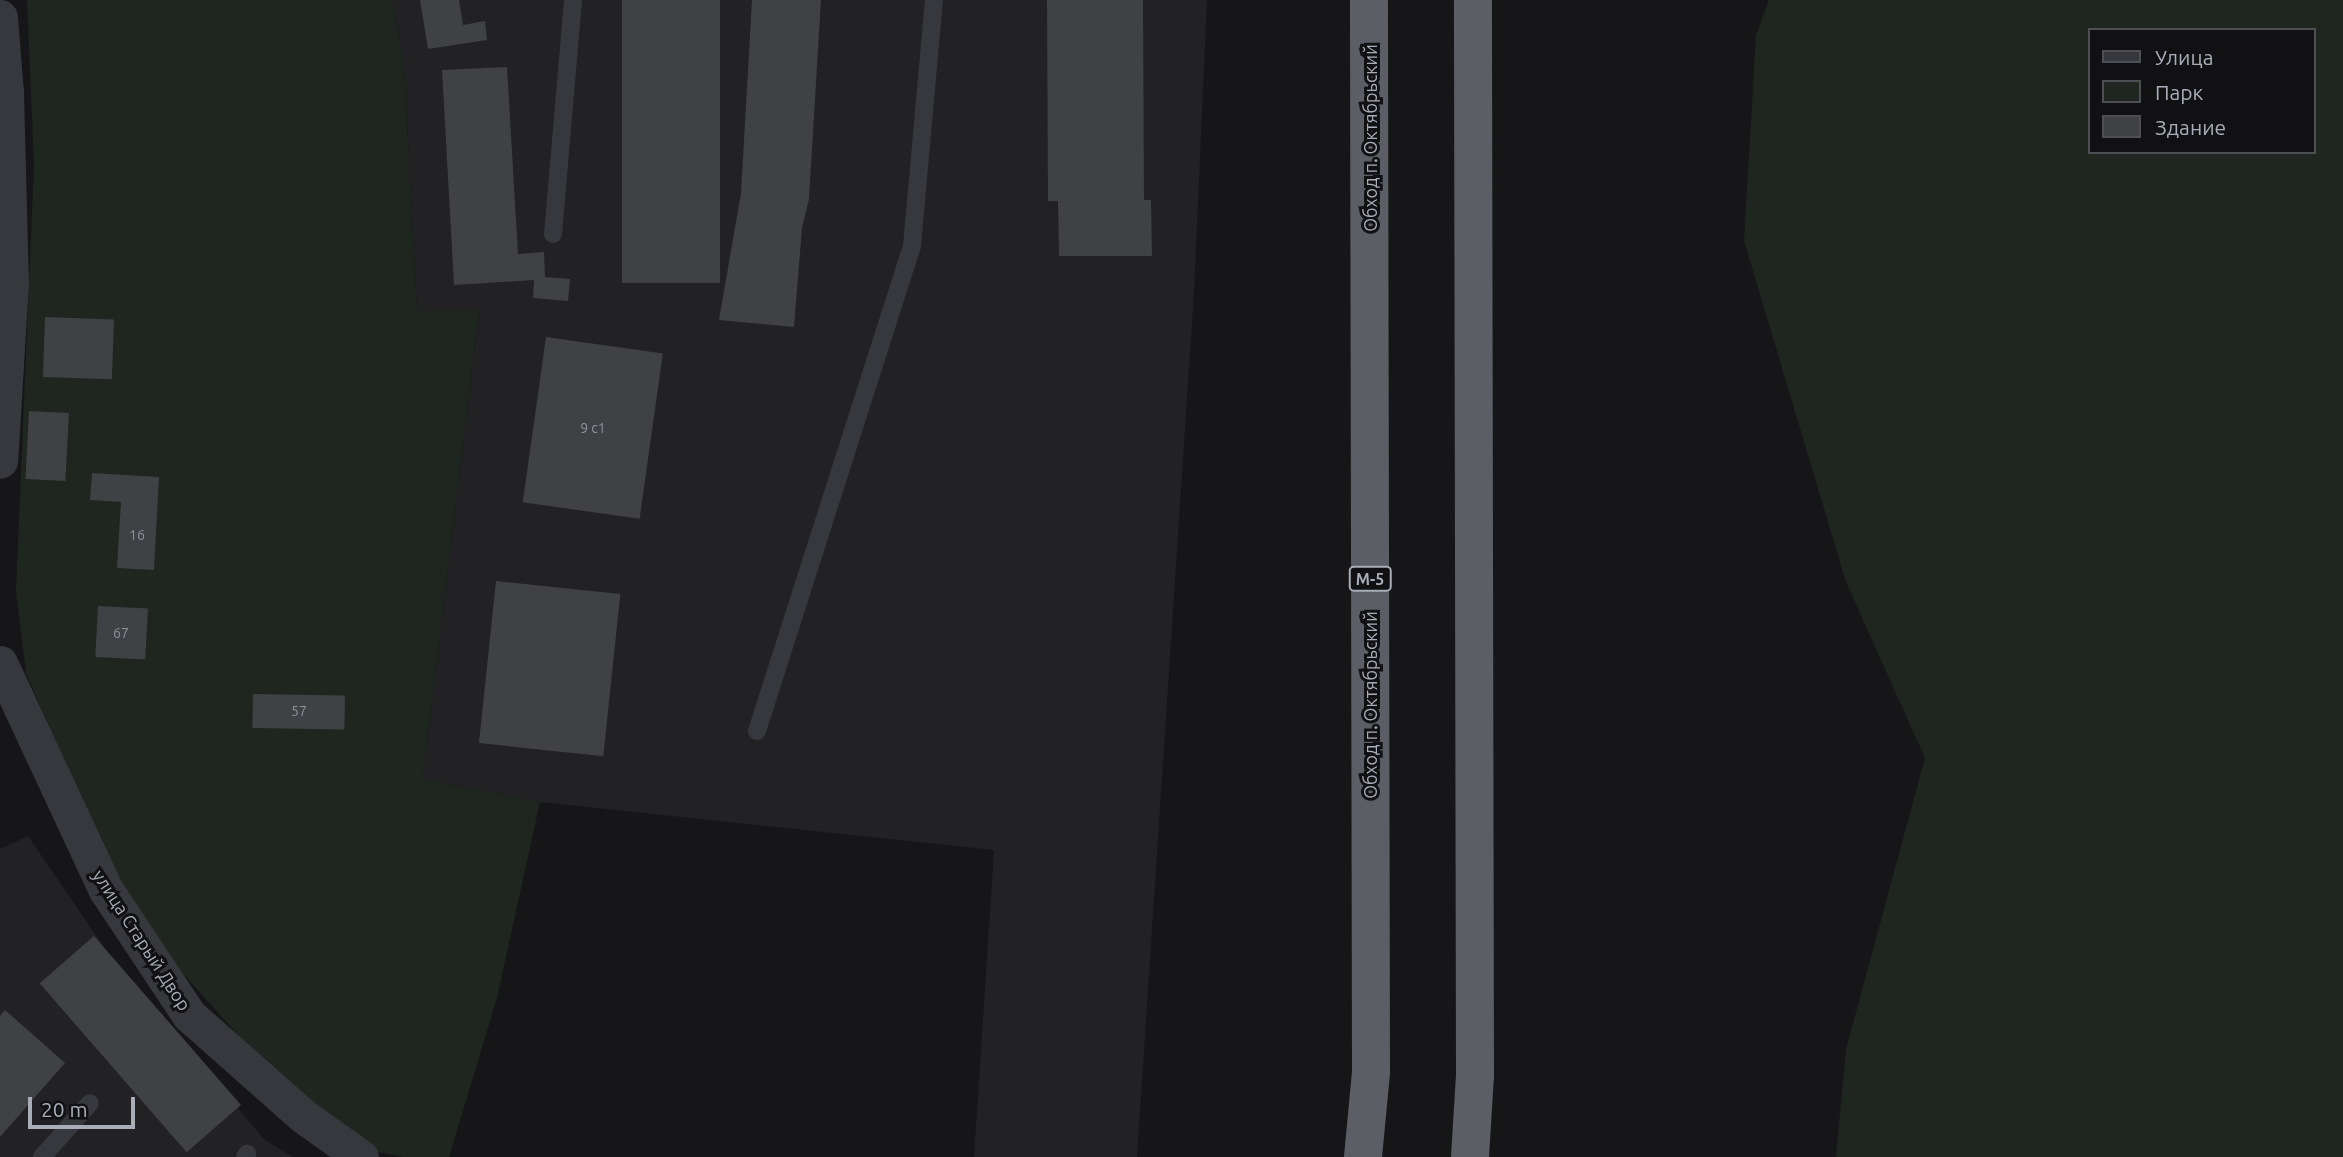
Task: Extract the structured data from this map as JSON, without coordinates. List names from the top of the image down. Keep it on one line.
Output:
{"streets":{"highway":["Обход п. Октябрьский","М-5"],"street":["улица Старый Двор"]},"house_numbers":["9 с1","16","67","57"],"legend":["Улица","Парк","Здание"],"scale_bar":"20 m"}
